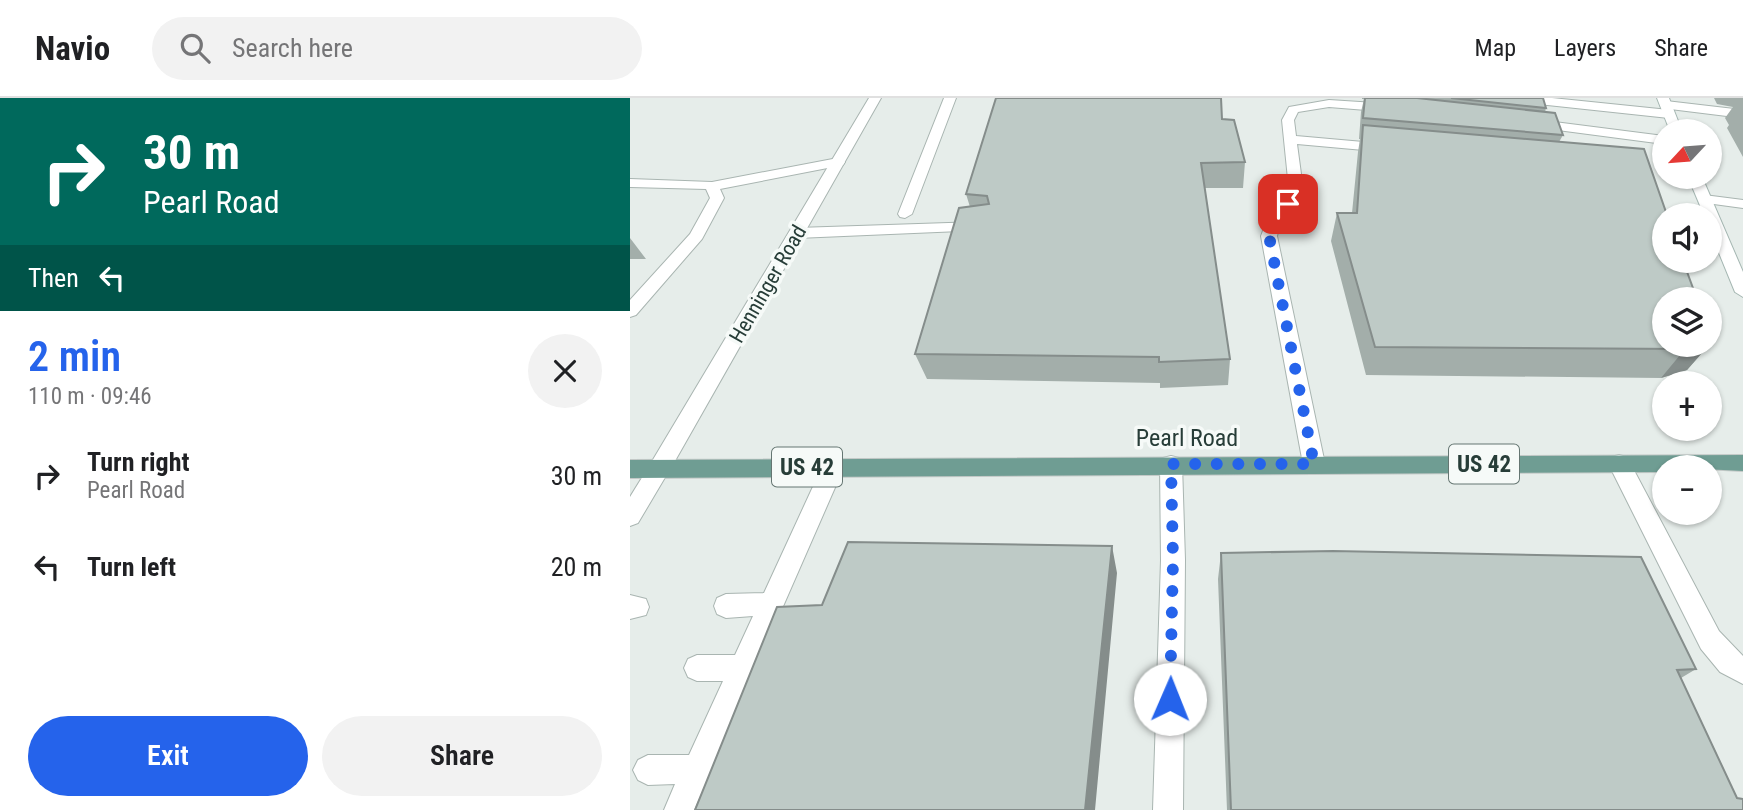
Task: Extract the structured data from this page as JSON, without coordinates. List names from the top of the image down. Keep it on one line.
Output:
{"streets":{"main road":["Pearl Road","US 42"],"street":["Henninger Road"]},"crossings":[["Henninger Road","Pearl Road"]],"north":"bottom left","page":{"header":"Navio","search":"Search here","nav":["Map","Layers","Share"],"turn":["30 m","Pearl Road"],"map_buttons":["+","−"],"then":"Then","heading":["2 min","110 m · 09:46"],"list":[{"name":"Turn right","note":"Pearl Road","value":"30 m"},{"name":"Turn left","value":"20 m"}],"buttons":["Exit","Share"]}}
